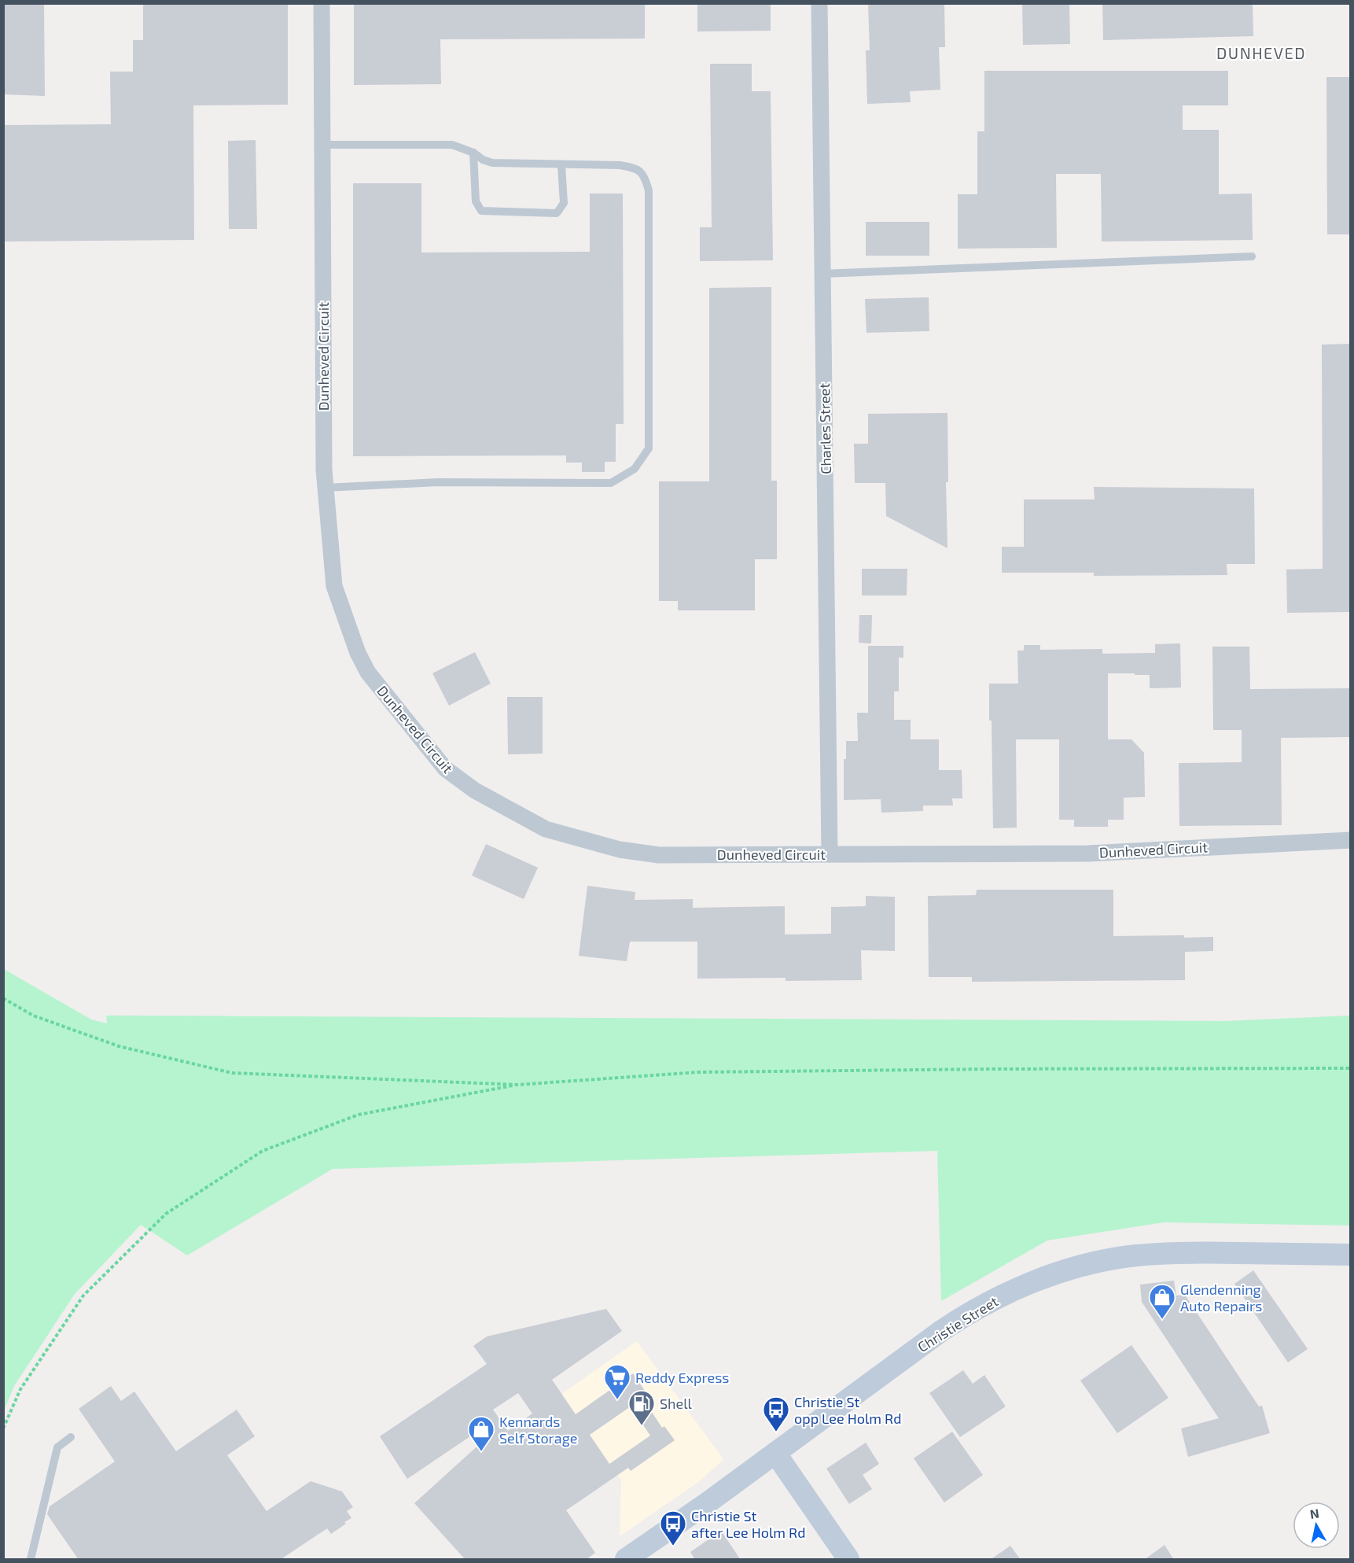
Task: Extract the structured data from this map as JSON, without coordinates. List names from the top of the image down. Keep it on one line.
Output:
{"streets":{"main road":["Christie Street"],"street":["Dunheved Circuit","Charles Street"]},"crossings":[["Dunheved Circuit","Charles Street"]],"districts":["DUNHEVED"],"places":{"shop":["Glendenning Auto Repairs","Kennards Self Storage"],"supermarket":["Reddy Express"],"fuel station":["Shell"],"bus stop":["Christie St opp Lee Holm Rd","Christie St after Lee Holm Rd"]},"north":"top"}
